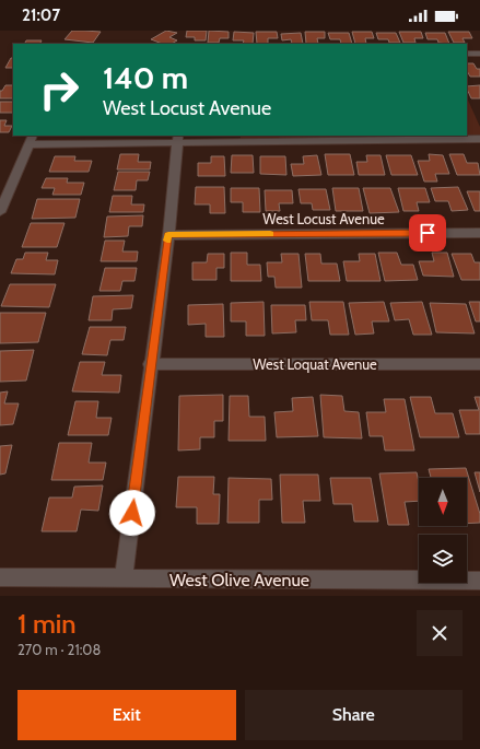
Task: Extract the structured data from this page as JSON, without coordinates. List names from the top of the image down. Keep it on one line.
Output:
{"streets":{"street":["West Locust Avenue","West Loquat Avenue","West Olive Avenue"]},"north":"bottom","page":{"status":"21:07","turn":["140 m","West Locust Avenue"],"heading":["1 min","270 m · 21:08"],"buttons":["Exit","Share"]}}
